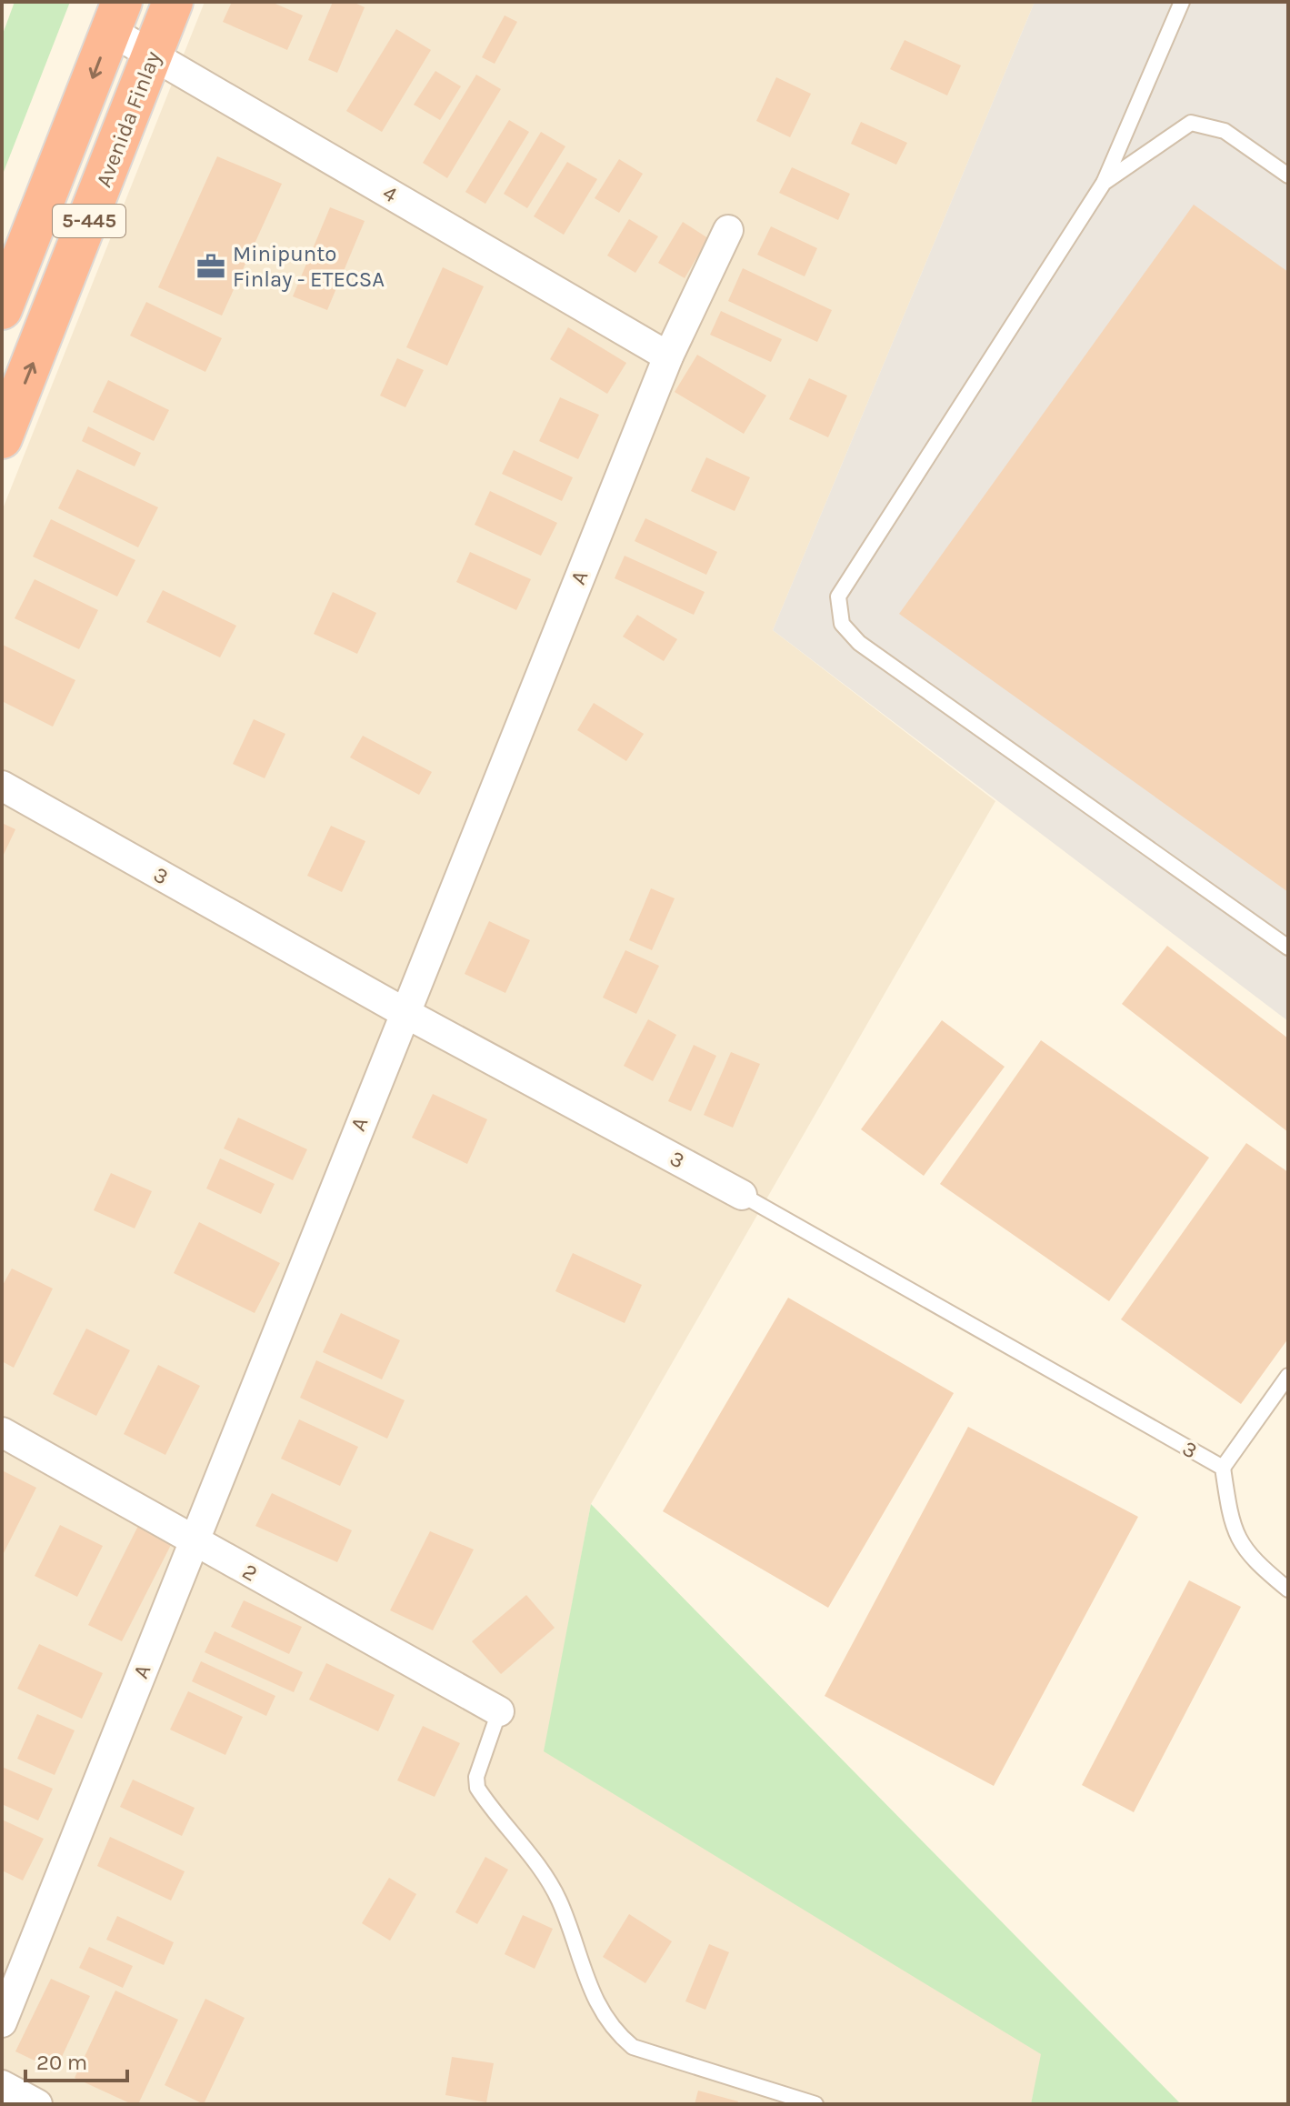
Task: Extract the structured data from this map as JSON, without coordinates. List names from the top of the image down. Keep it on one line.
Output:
{"streets":{"highway":["Avenida Finlay","5-445"],"street":["4","A","3","2"]},"crossings":[["Avenida Finlay","4"],["4","5-445"],["4","A"],["A","3"],["A","2"]],"places":{"office":["Minipunto Finlay - ETECSA"]},"scale_bar":"20 m"}
